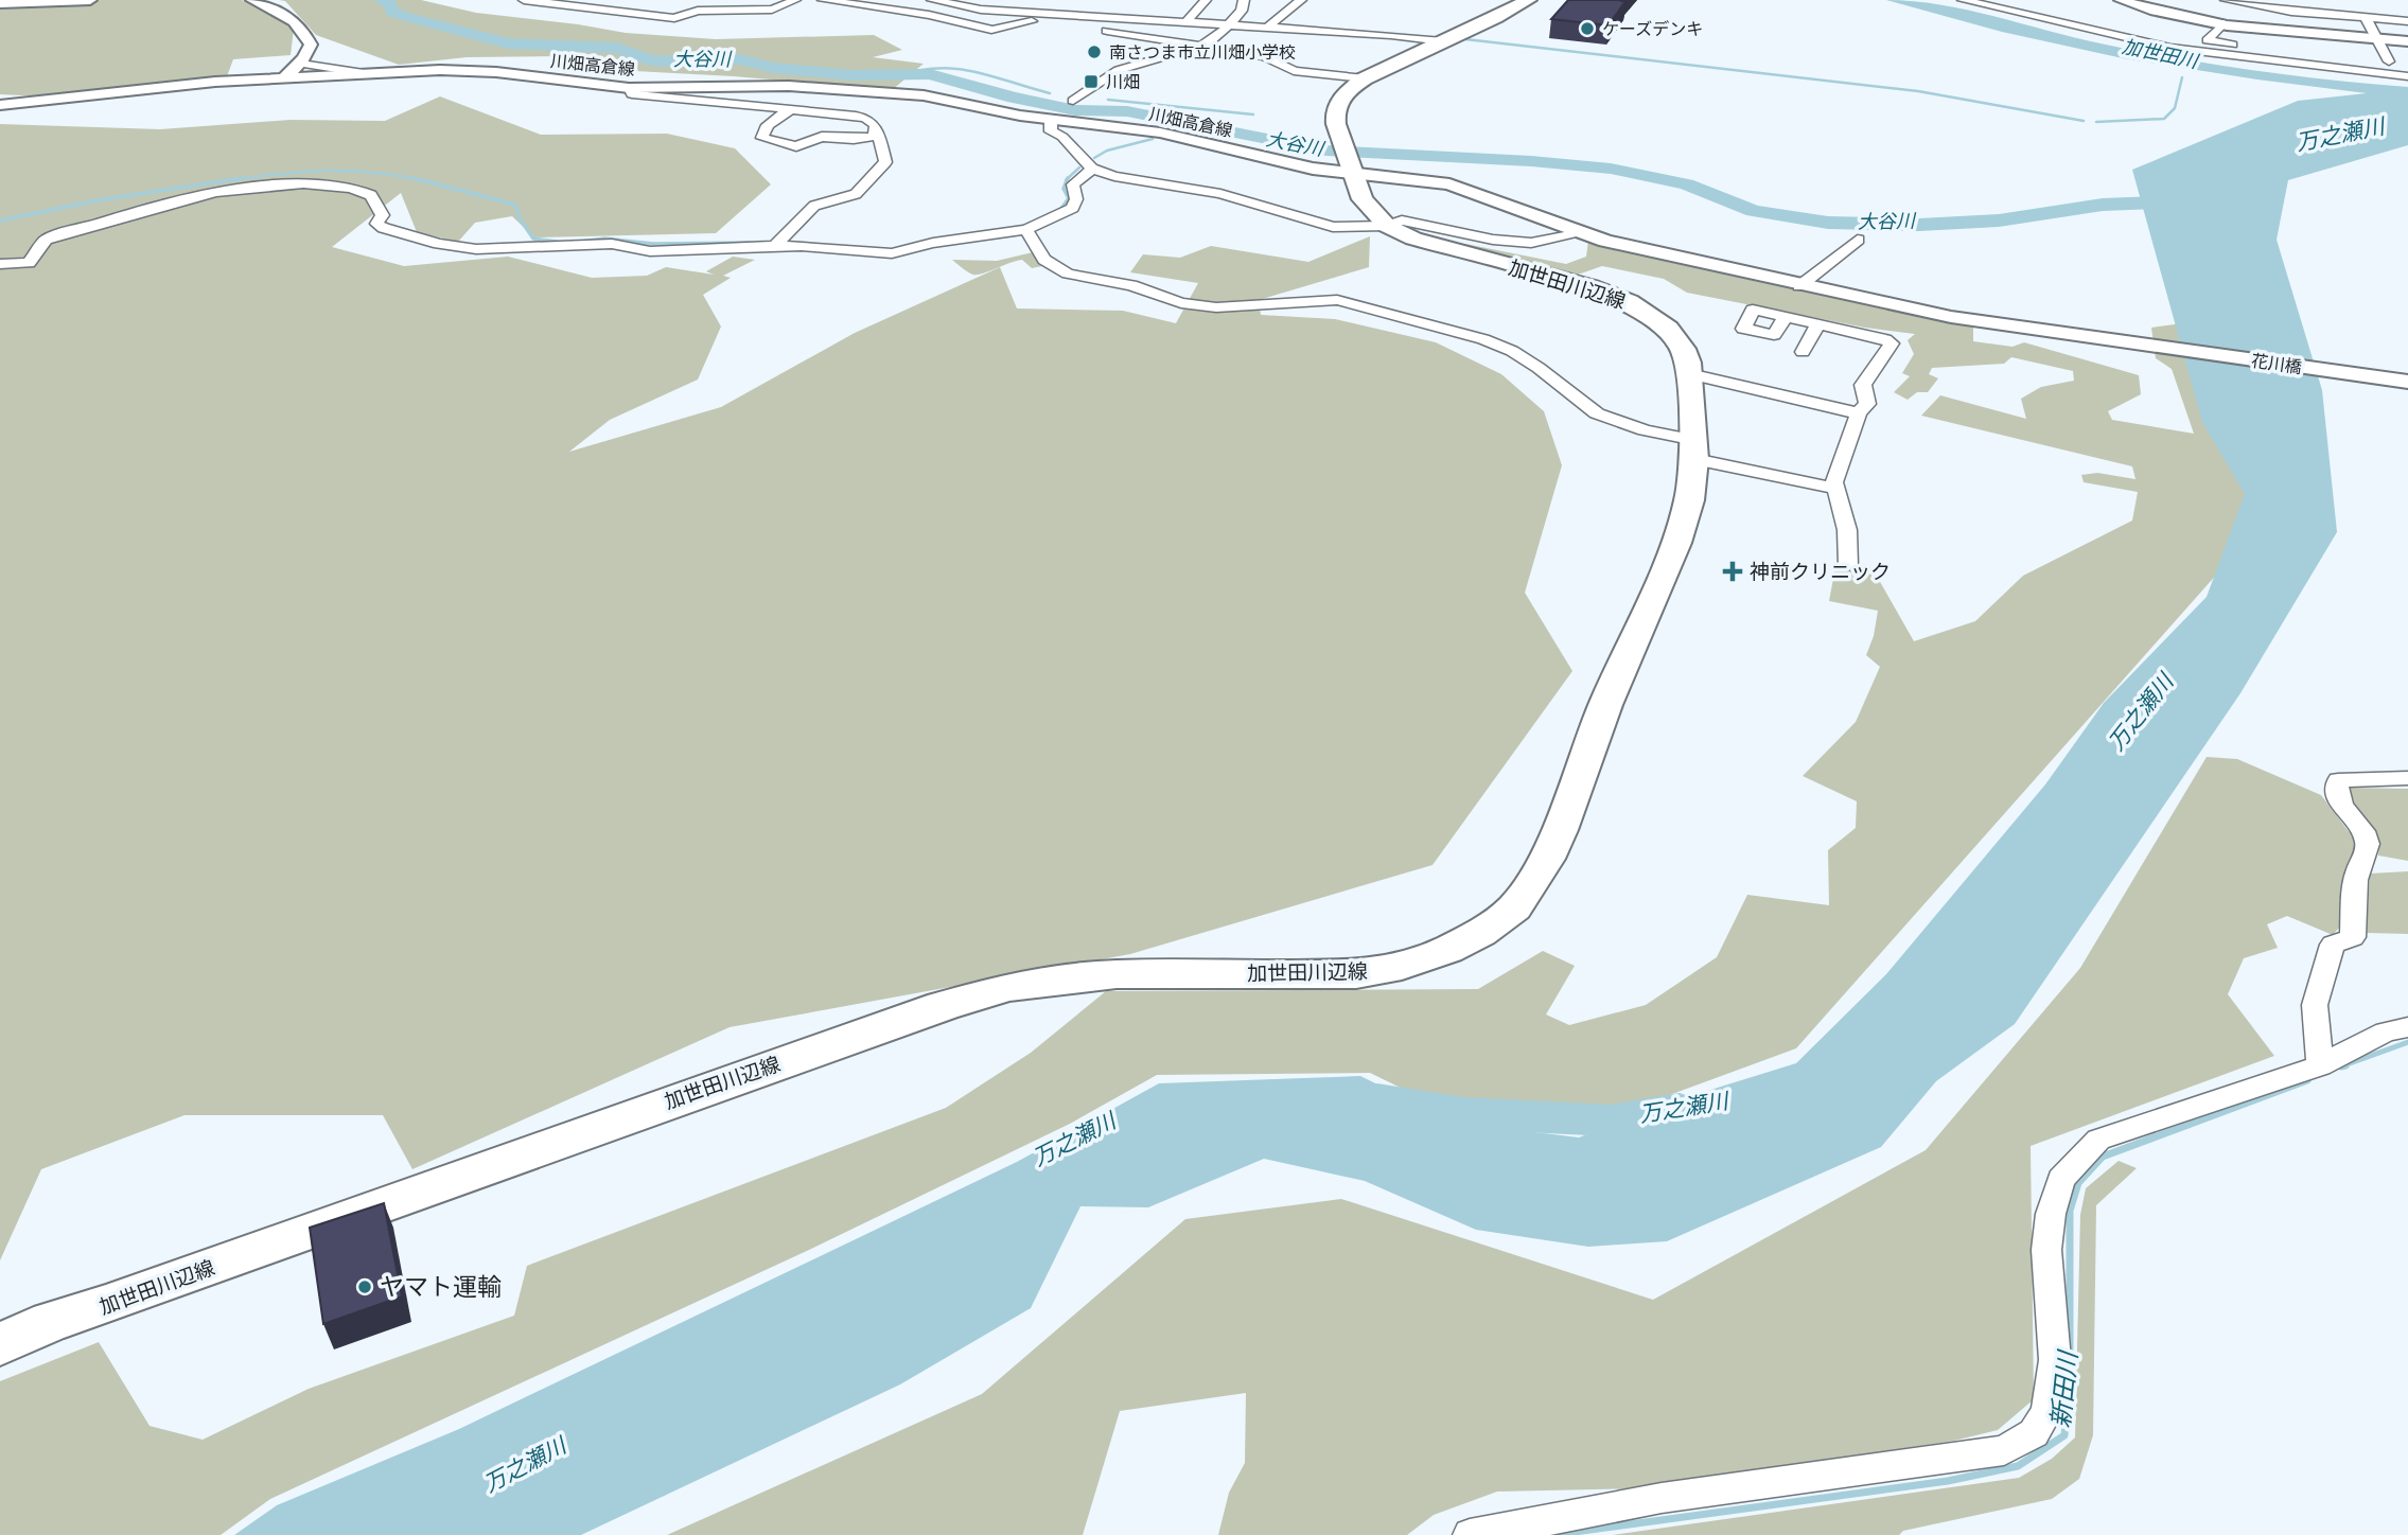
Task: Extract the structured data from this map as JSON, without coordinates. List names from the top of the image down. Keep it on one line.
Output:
{"streets":{"main road":["加世田川辺線"],"street":["川畑高倉線","花川橋"]},"crossings":[["川畑高倉線","加世田川辺線"],["川畑高倉線","花川橋"]],"water":["加世田川","大谷川","万之瀬川","新田川"],"places":{"other":["ケーズデンキ","南さつま市立川畑小学校","ヤマト運輸"],"transit":["川畑"],"health":["神前クリニック"]}}
